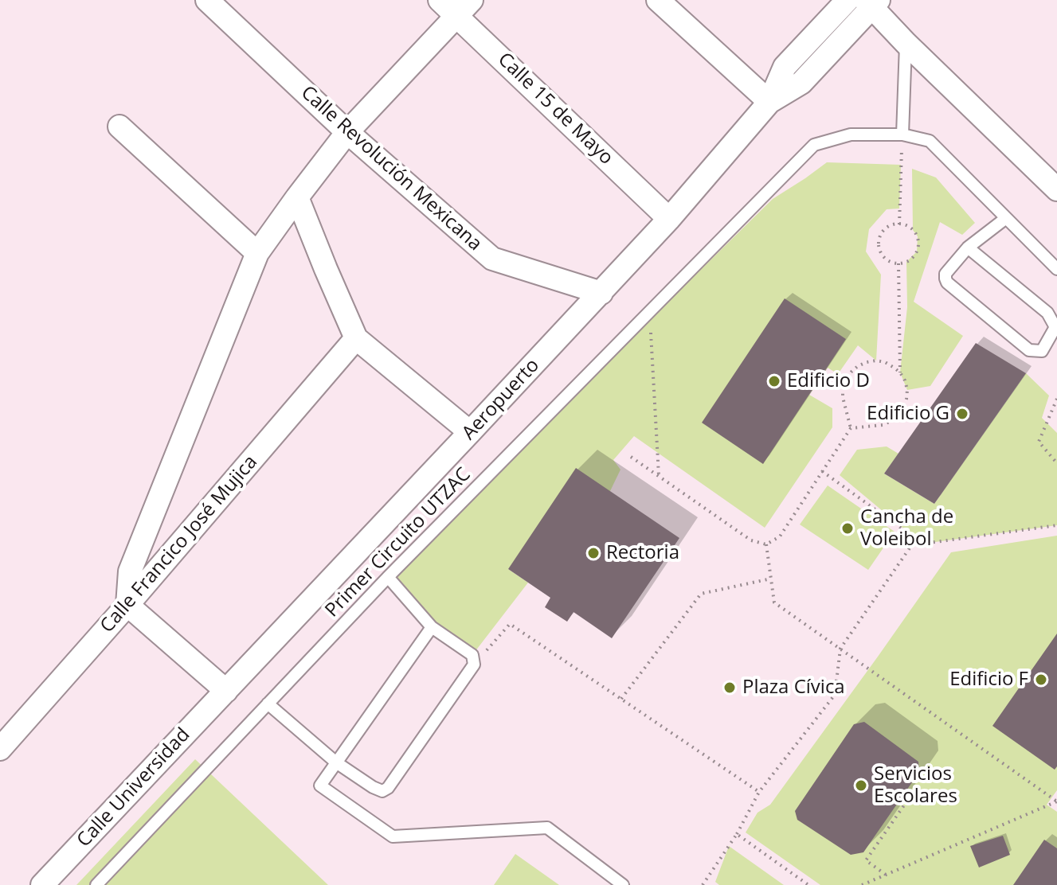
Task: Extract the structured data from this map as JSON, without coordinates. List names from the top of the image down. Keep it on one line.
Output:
{"streets":{"street":["Calle 15 de Mayo","Calle Revolución Mexicana","Aeropuerto","Calle Francico José Mujica","Calle Universidad"],"lane":["Primer Circuito UTZAC"]},"crossings":[["Calle 15 de Mayo","Aeropuerto"],["Calle Revolución Mexicana","Aeropuerto"],["Aeropuerto","Calle Universidad"]],"places":["Edificio D","Edificio G","Cancha de Voleibol","Rectoria","Edificio F","Plaza Cívica","Servicios Escolares"]}
